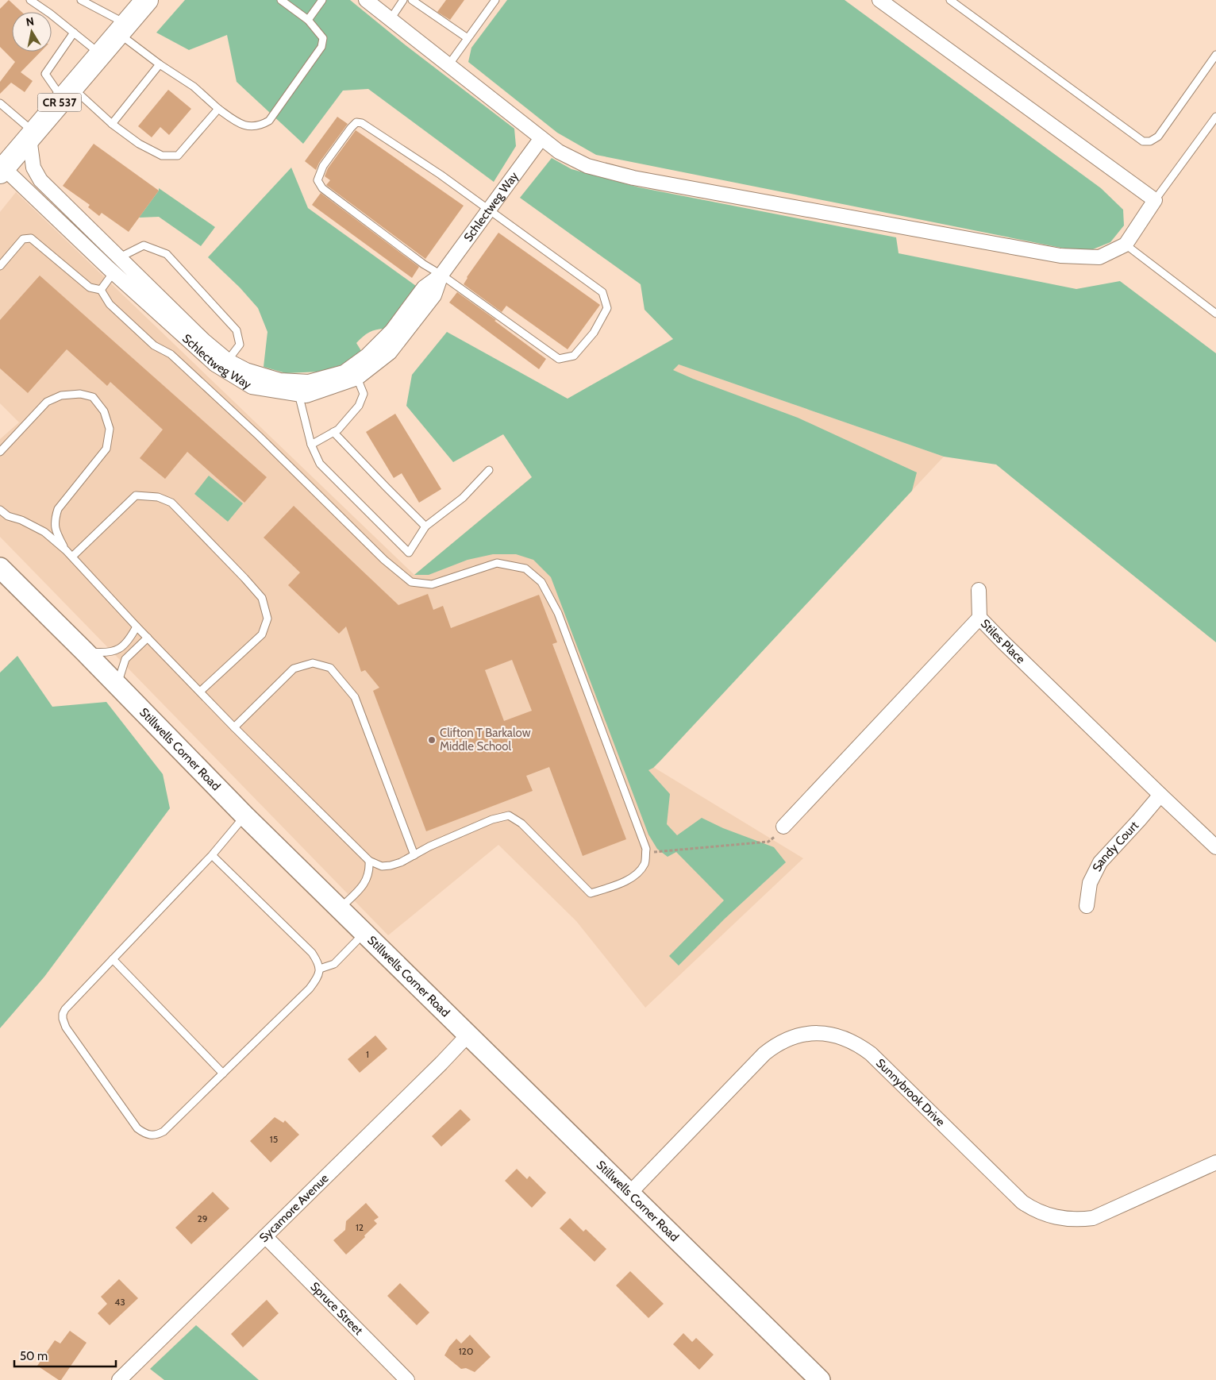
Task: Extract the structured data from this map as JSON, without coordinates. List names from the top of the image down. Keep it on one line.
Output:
{"streets":{"main road":["CR 537"],"street":["Schlectweg Way","Stiles Place","Stillwells Corner Road","Sandy Court","Sunnybrook Drive","Sycamore Avenue","Spruce Street"]},"crossings":[["CR 537","Schlectweg Way"],["Stiles Place","Sandy Court"],["Stillwells Corner Road","Sunnybrook Drive"],["Stillwells Corner Road","Sycamore Avenue"],["Sycamore Avenue","Spruce Street"]],"places":["Clifton T Barkalow Middle School"],"house_numbers":["1","15","29","12","43","120"],"scale_bar":"50 m","north":"top"}
